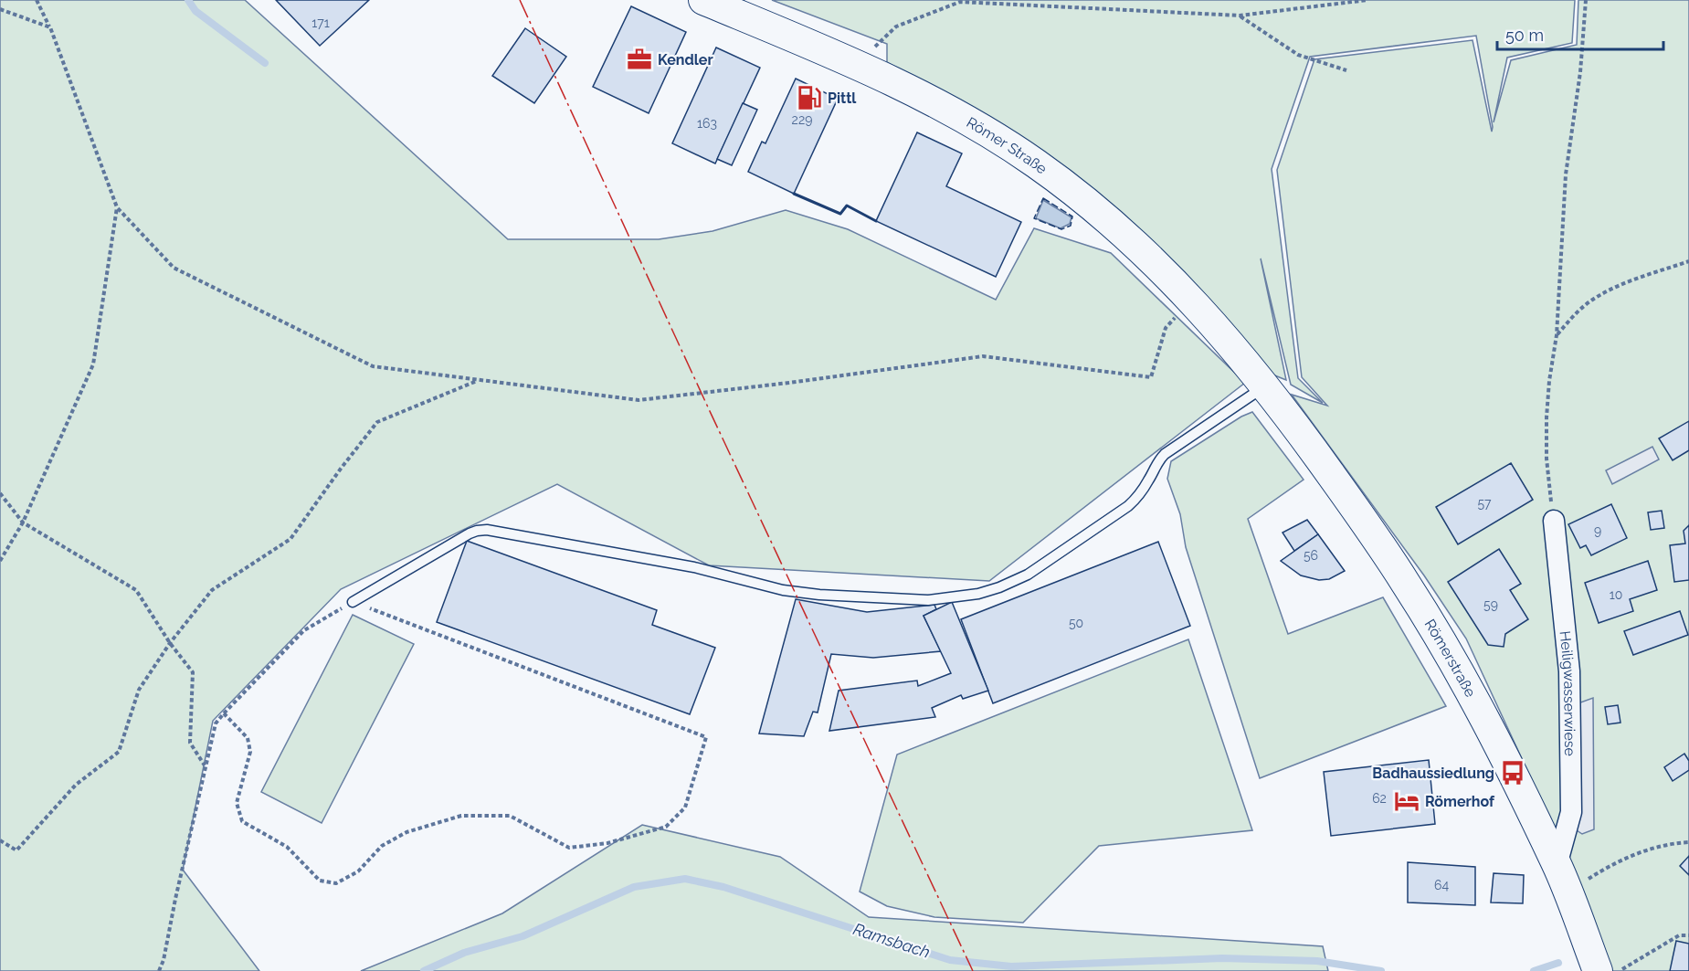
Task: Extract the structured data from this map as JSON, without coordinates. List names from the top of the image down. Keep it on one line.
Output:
{"streets":{"main road":["Römer Straße","Römerstraße"],"street":["Heiligwasserwiese"]},"crossings":[["Römer Straße","Römerstraße"],["Römerstraße","Heiligwasserwiese"]],"water":["Ramsbach"],"places":{"office":["Kendler"],"fuel station":["Pittl"],"bus stop":["Badhaussiedlung"],"hotel":["Römerhof"]},"house_numbers":["171","229","163","57","9","56","10","59","50","62","64"],"scale_bar":"50 m"}
